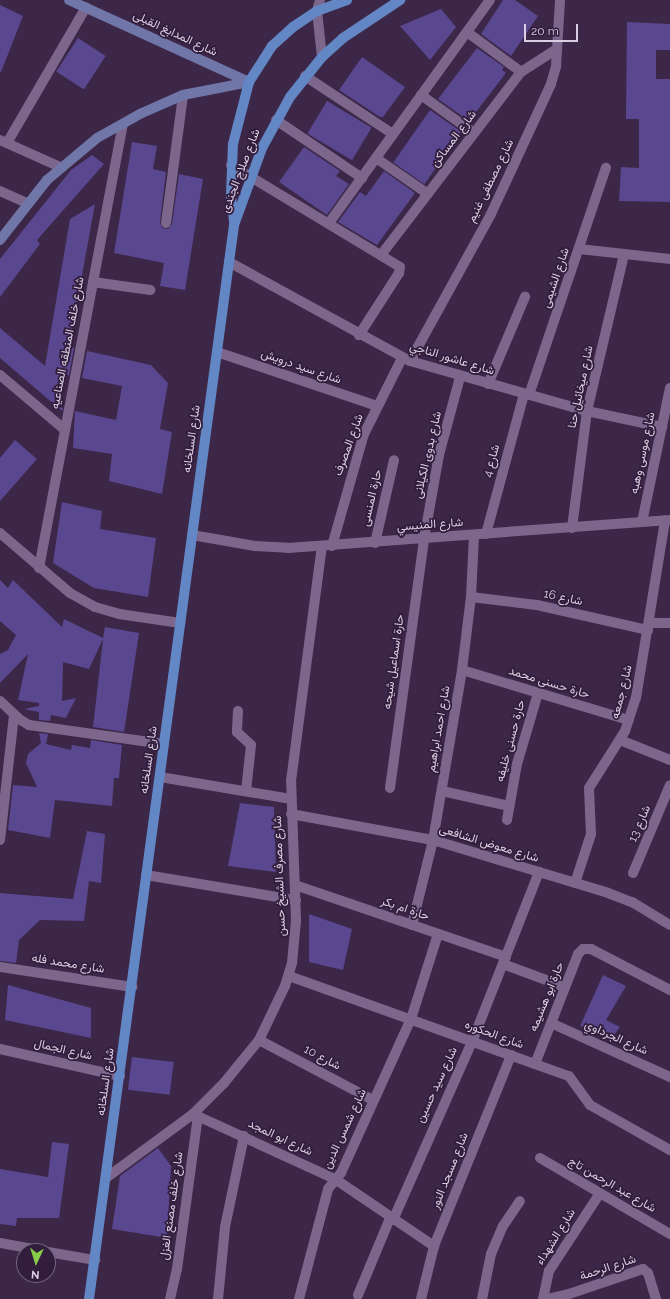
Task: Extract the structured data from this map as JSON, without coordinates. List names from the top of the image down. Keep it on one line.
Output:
{"streets":{"main road":["شارع صلاح الجندى","شارع السلخانه"],"street":["شارع المدابغ القبلى","شارع المساكن","شارع مصطفى غنيم","شارع الشيمى","شارع خلف المنطقه الصناعيه","شارع عاشور الناجي","شارع سيد درويش","شارع ميخائيل حنا","شارع المصرف","شارع موسى وهبه","شارع بدوى الكيلانى","شارع 4","حارة المنسى","شارع المنيسي","شارع 16","حارة اسماعيل شيحه","حارة حسنى محمد","شارع جمعه","شارع احمد ابراهيم","حارة حسنى خليفه","شارع 13","شارع معوض الشافعى","شارع مصرف الشيخ حسن","حارة ام بكر","شارع محمد فله","حارة ابو هشيمه","شارع الحكوره","شارع الجرداوي","شارع الجمال","شارع 10","شارع سيد حسين","شارع شمس الدين","شارع ابو المجد","شارع مسجد النور","شارع عبد الرحمن تاج","شارع خلف مصنع الغزل","شارع الشهداء","شارع الرحمة"]},"crossings":[["شارع المدابغ القبلى","شارع صلاح الجندى"],["شارع المساكن","شارع مصطفى غنيم"],["شارع صلاح الجندى","شارع السلخانه"],["شارع مصطفى غنيم","شارع عاشور الناجي"],["شارع مصطفى غنيم","شارع المصرف"],["شارع الشيمى","شارع عاشور الناجي"],["شارع الشيمى","شارع 4"],["شارع عاشور الناجي","شارع ميخائيل حنا"],["شارع عاشور الناجي","شارع السلخانه"],["شارع عاشور الناجي","شارع المصرف"],["شارع عاشور الناجي","شارع موسى وهبه"],["شارع عاشور الناجي","شارع بدوى الكيلانى"],["شارع عاشور الناجي","شارع 4"],["شارع سيد درويش","شارع السلخانه"],["شارع سيد درويش","شارع المصرف"],["شارع ميخائيل حنا","شارع المنيسي"],["شارع السلخانه","شارع المنيسي"],["شارع السلخانه","شارع مصرف الشيخ حسن"],["شارع السلخانه","شارع محمد فله"],["شارع السلخانه","شارع الجمال"],["شارع المصرف","شارع المنيسي"],["شارع المصرف","شارع مصرف الشيخ حسن"],["شارع موسى وهبه","شارع المنيسي"],["شارع بدوى الكيلانى","شارع المنيسي"],["شارع بدوى الكيلانى","حارة اسماعيل شيحه"],["شارع 4","شارع المنيسي"],["حارة المنسى","شارع المنيسي"],["شارع المنيسي","حارة اسماعيل شيحه"],["شارع المنيسي","شارع جمعه"],["شارع المنيسي","شارع احمد ابراهيم"],["شارع المنيسي","شارع مصرف الشيخ حسن"],["شارع 16","شارع جمعه"],["شارع 16","شارع احمد ابراهيم"],["حارة حسنى محمد","شارع جمعه"],["حارة حسنى محمد","شارع احمد ابراهيم"],["حارة حسنى محمد","حارة حسنى خليفه"],["شارع جمعه","شارع معوض الشافعى"],["شارع احمد ابراهيم","شارع معوض الشافعى"],["شارع احمد ابراهيم","حارة ام بكر"],["شارع معوض الشافعى","شارع مصرف الشيخ حسن"],["شارع معوض الشافعى","شارع سيد حسين"],["شارع مصرف الشيخ حسن","حارة ام بكر"],["شارع مصرف الشيخ حسن","شارع الحكوره"],["شارع مصرف الشيخ حسن","شارع 10"],["شارع مصرف الشيخ حسن","شارع ابو المجد"],["شارع مصرف الشيخ حسن","شارع خلف مصنع الغزل"],["حارة ام بكر","حارة ابو هشيمه"],["حارة ام بكر","شارع سيد حسين"],["حارة ام بكر","شارع شمس الدين"],["حارة ابو هشيمه","شارع الحكوره"],["حارة ابو هشيمه","شارع الجرداوي"],["شارع الحكوره","شارع سيد حسين"],["شارع الحكوره","شارع شمس الدين"],["شارع الحكوره","شارع مسجد النور"],["شارع 10","شارع شمس الدين"],["شارع سيد حسين","شارع ابو المجد"],["شارع شمس الدين","شارع ابو المجد"],["شارع ابو المجد","شارع مسجد النور"],["شارع ابو المجد","شارع خلف مصنع الغزل"],["شارع عبد الرحمن تاج","شارع الشهداء"]],"scale_bar":"20 m","north":"bottom"}
